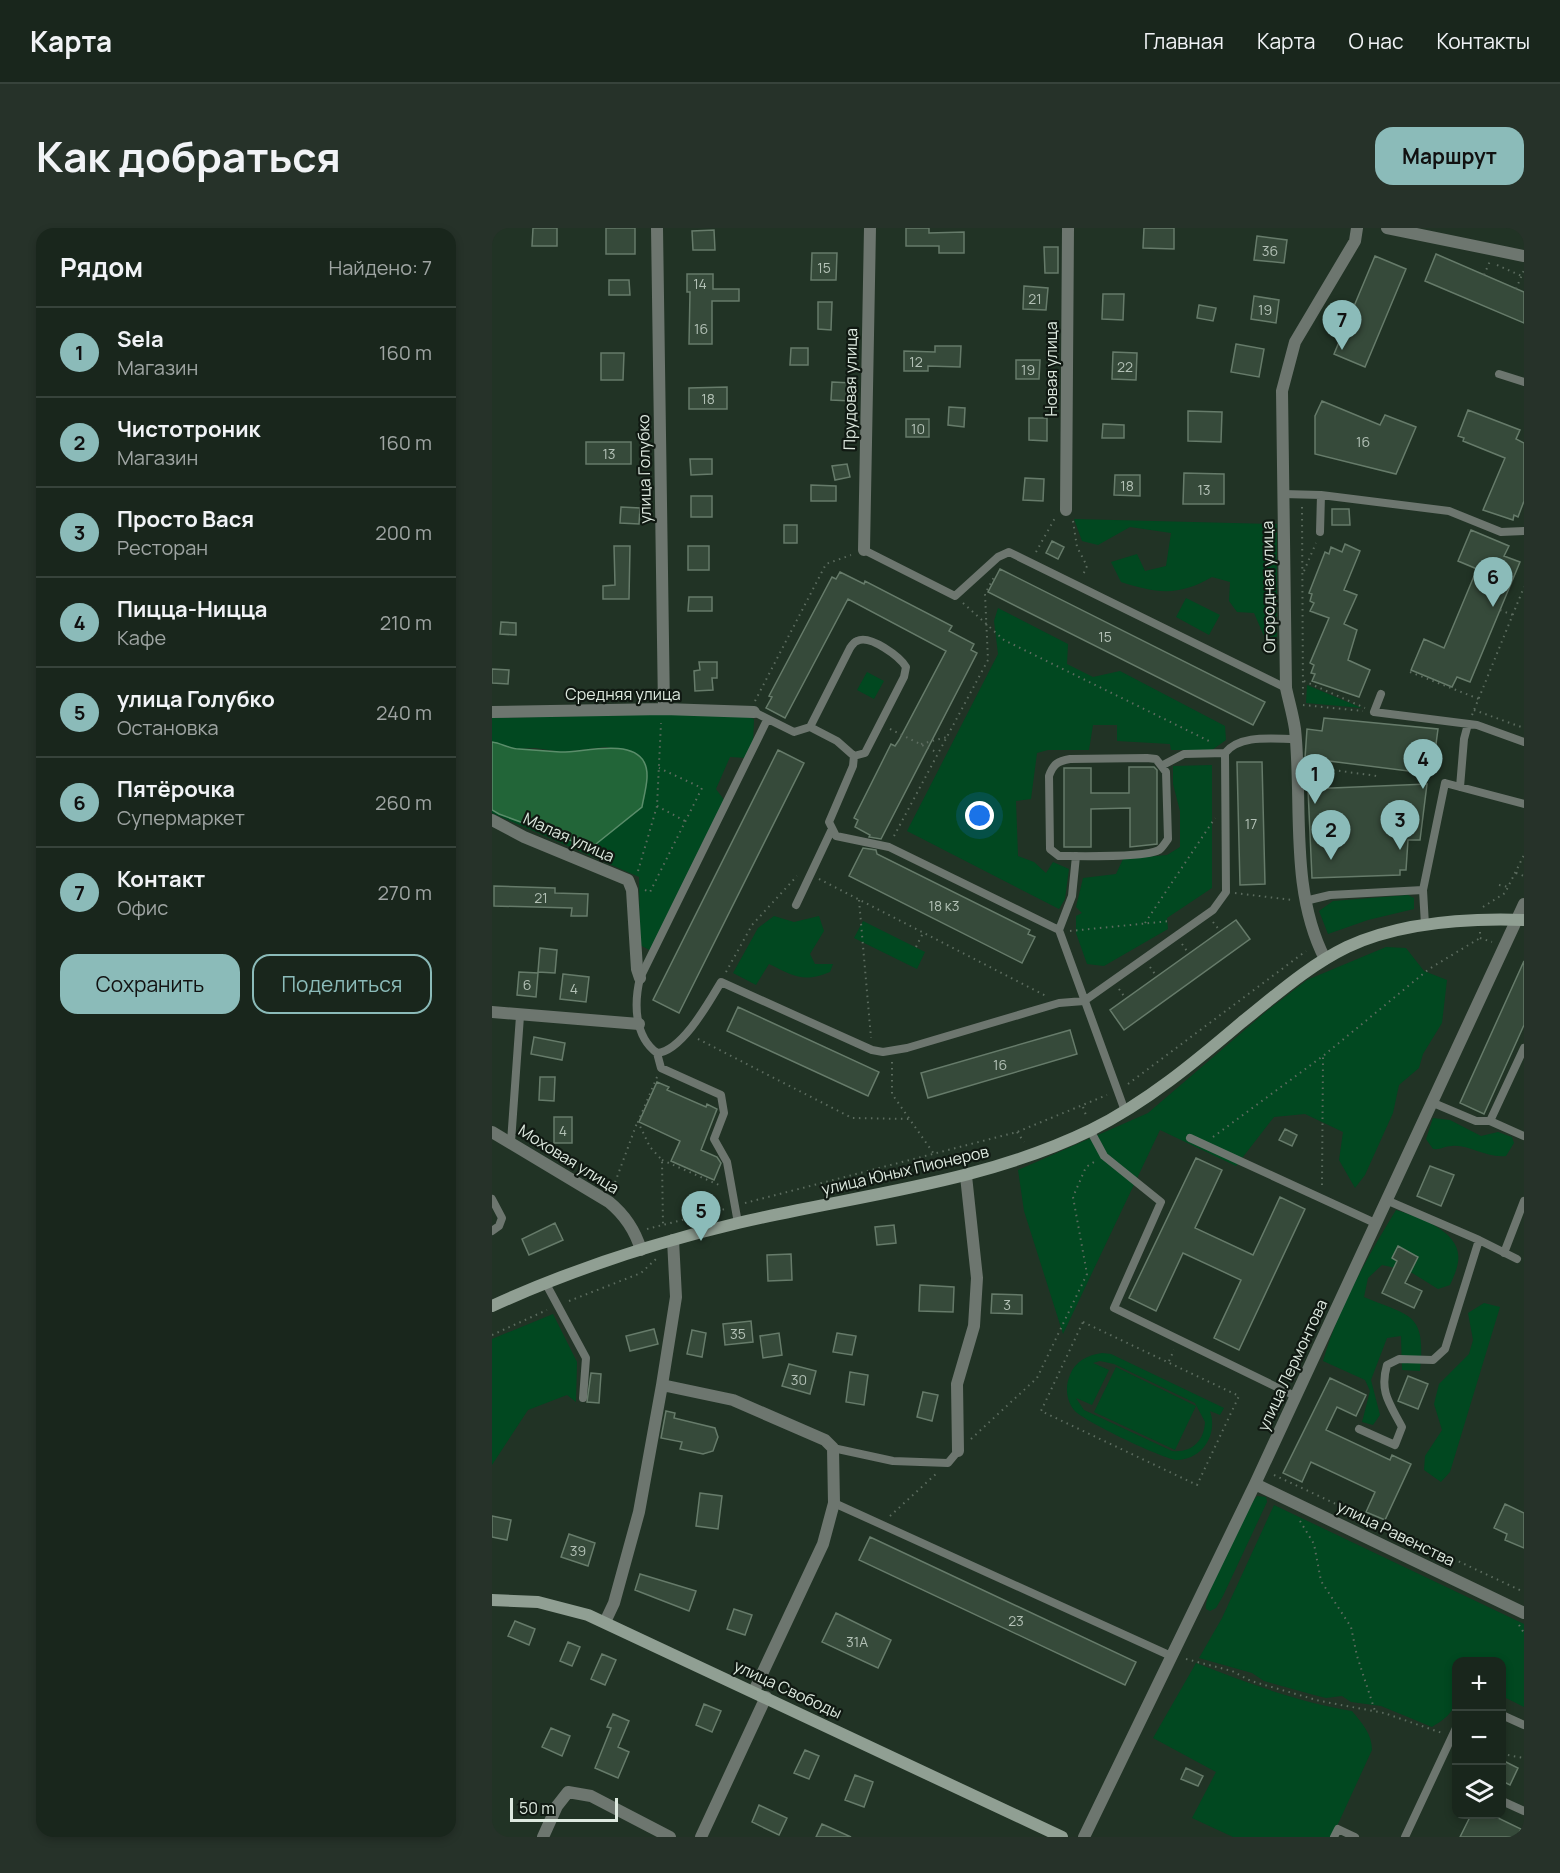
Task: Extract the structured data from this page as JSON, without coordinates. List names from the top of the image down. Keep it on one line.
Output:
{"streets":{"main road":["улица Юных Пионеров","улица Свободы"],"street":["Новая улица","Прудовая улица","улица Голубко","Огородная улица","Средняя улица","Малая улица","Моховая улица","улица Лермонтова","улица Равенства"]},"crossings":[["улица Голубко","Средняя улица"],["Огородная улица","улица Юных Пионеров"],["Моховая улица","улица Юных Пионеров"],["улица Юных Пионеров","улица Лермонтова"],["улица Лермонтова","улица Равенства"]],"house_numbers":["36","15","14","21","19","16","12","22","19","18","10","16","13","18","13","15","17","21","18 к3","6","4","16","4","3","35","30","39","23","31А"],"scale_bar":"50 m","page":{"header":"Карта","nav":["Главная","Карта","О нас","Контакты"],"title":"Как добраться","buttons":["Маршрут",["Сохранить","Поделиться"]],"heading":["Рядом","Найдено: 7"],"pins":["7","6","4","1","3","2","5"],"list":[{"mark":"1","name":"Sela","note":"Магазин","value":"160 m"},{"mark":"2","name":"Чистотроник","note":"Магазин","value":"160 m"},{"mark":"3","name":"Просто Вася","note":"Ресторан","value":"200 m"},{"mark":"4","name":"Пицца-Ницца","note":"Кафе","value":"210 m"},{"mark":"5","name":"улица Голубко","note":"Остановка","value":"240 m"},{"mark":"6","name":"Пятёрочка","note":"Супермаркет","value":"260 m"},{"mark":"7","name":"Контакт","note":"Офис","value":"270 m"}],"map_buttons":["+","−"],"scale":"50 m"}}
